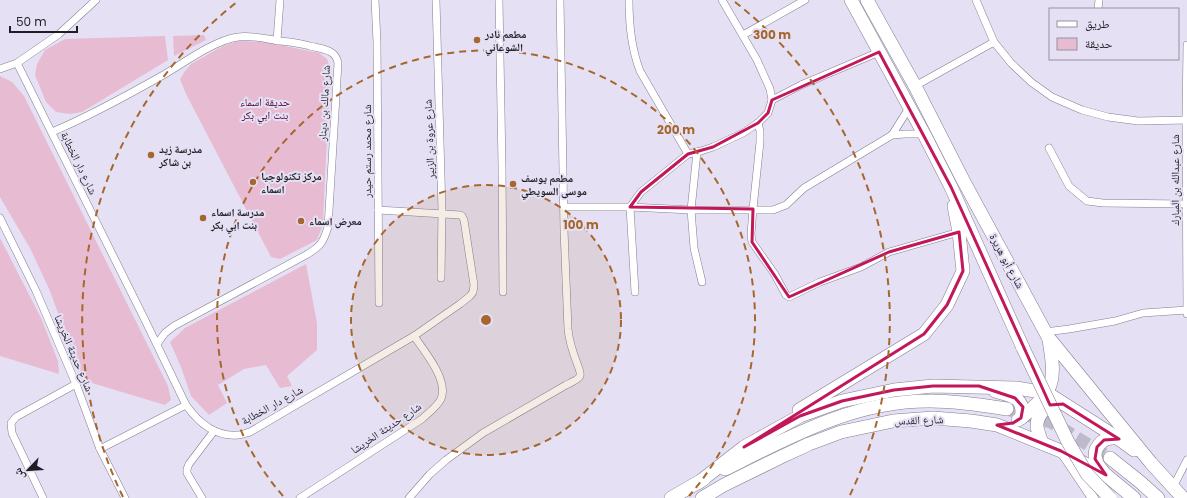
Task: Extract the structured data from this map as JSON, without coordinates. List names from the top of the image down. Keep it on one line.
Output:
{"streets":{"highway":["شارع أبو هريرة","شارع القدس"],"street":["شارع مالك بن دينار","شارع عروة بن الزبير","شارع محمد رستم حيدر","شارع دار الخطابة","شارع عبدالله بن المبارك","شارع حديثة الخريشا"]},"crossings":[["شارع مالك بن دينار","شارع دار الخطابة"],["شارع عروة بن الزبير","شارع دار الخطابة"],["شارع محمد رستم حيدر","شارع دار الخطابة"],["شارع دار الخطابة","شارع حديثة الخريشا"]],"parks":["حديقة اسماء بنت ابي بكر"],"places":["مطعم نادر الشوعاني","مدرسة زيد بن شاكر","مركز تكنولوجيا اسماء","مطعم يوسف موسى السويطي","مدرسة اسماء بنت ابي بكر","معرض اسماء"],"legend":["طريق","حديقة"],"scale_bar":"50 m","north":"bottom left","rings":["300 m","200 m","100 m"]}
